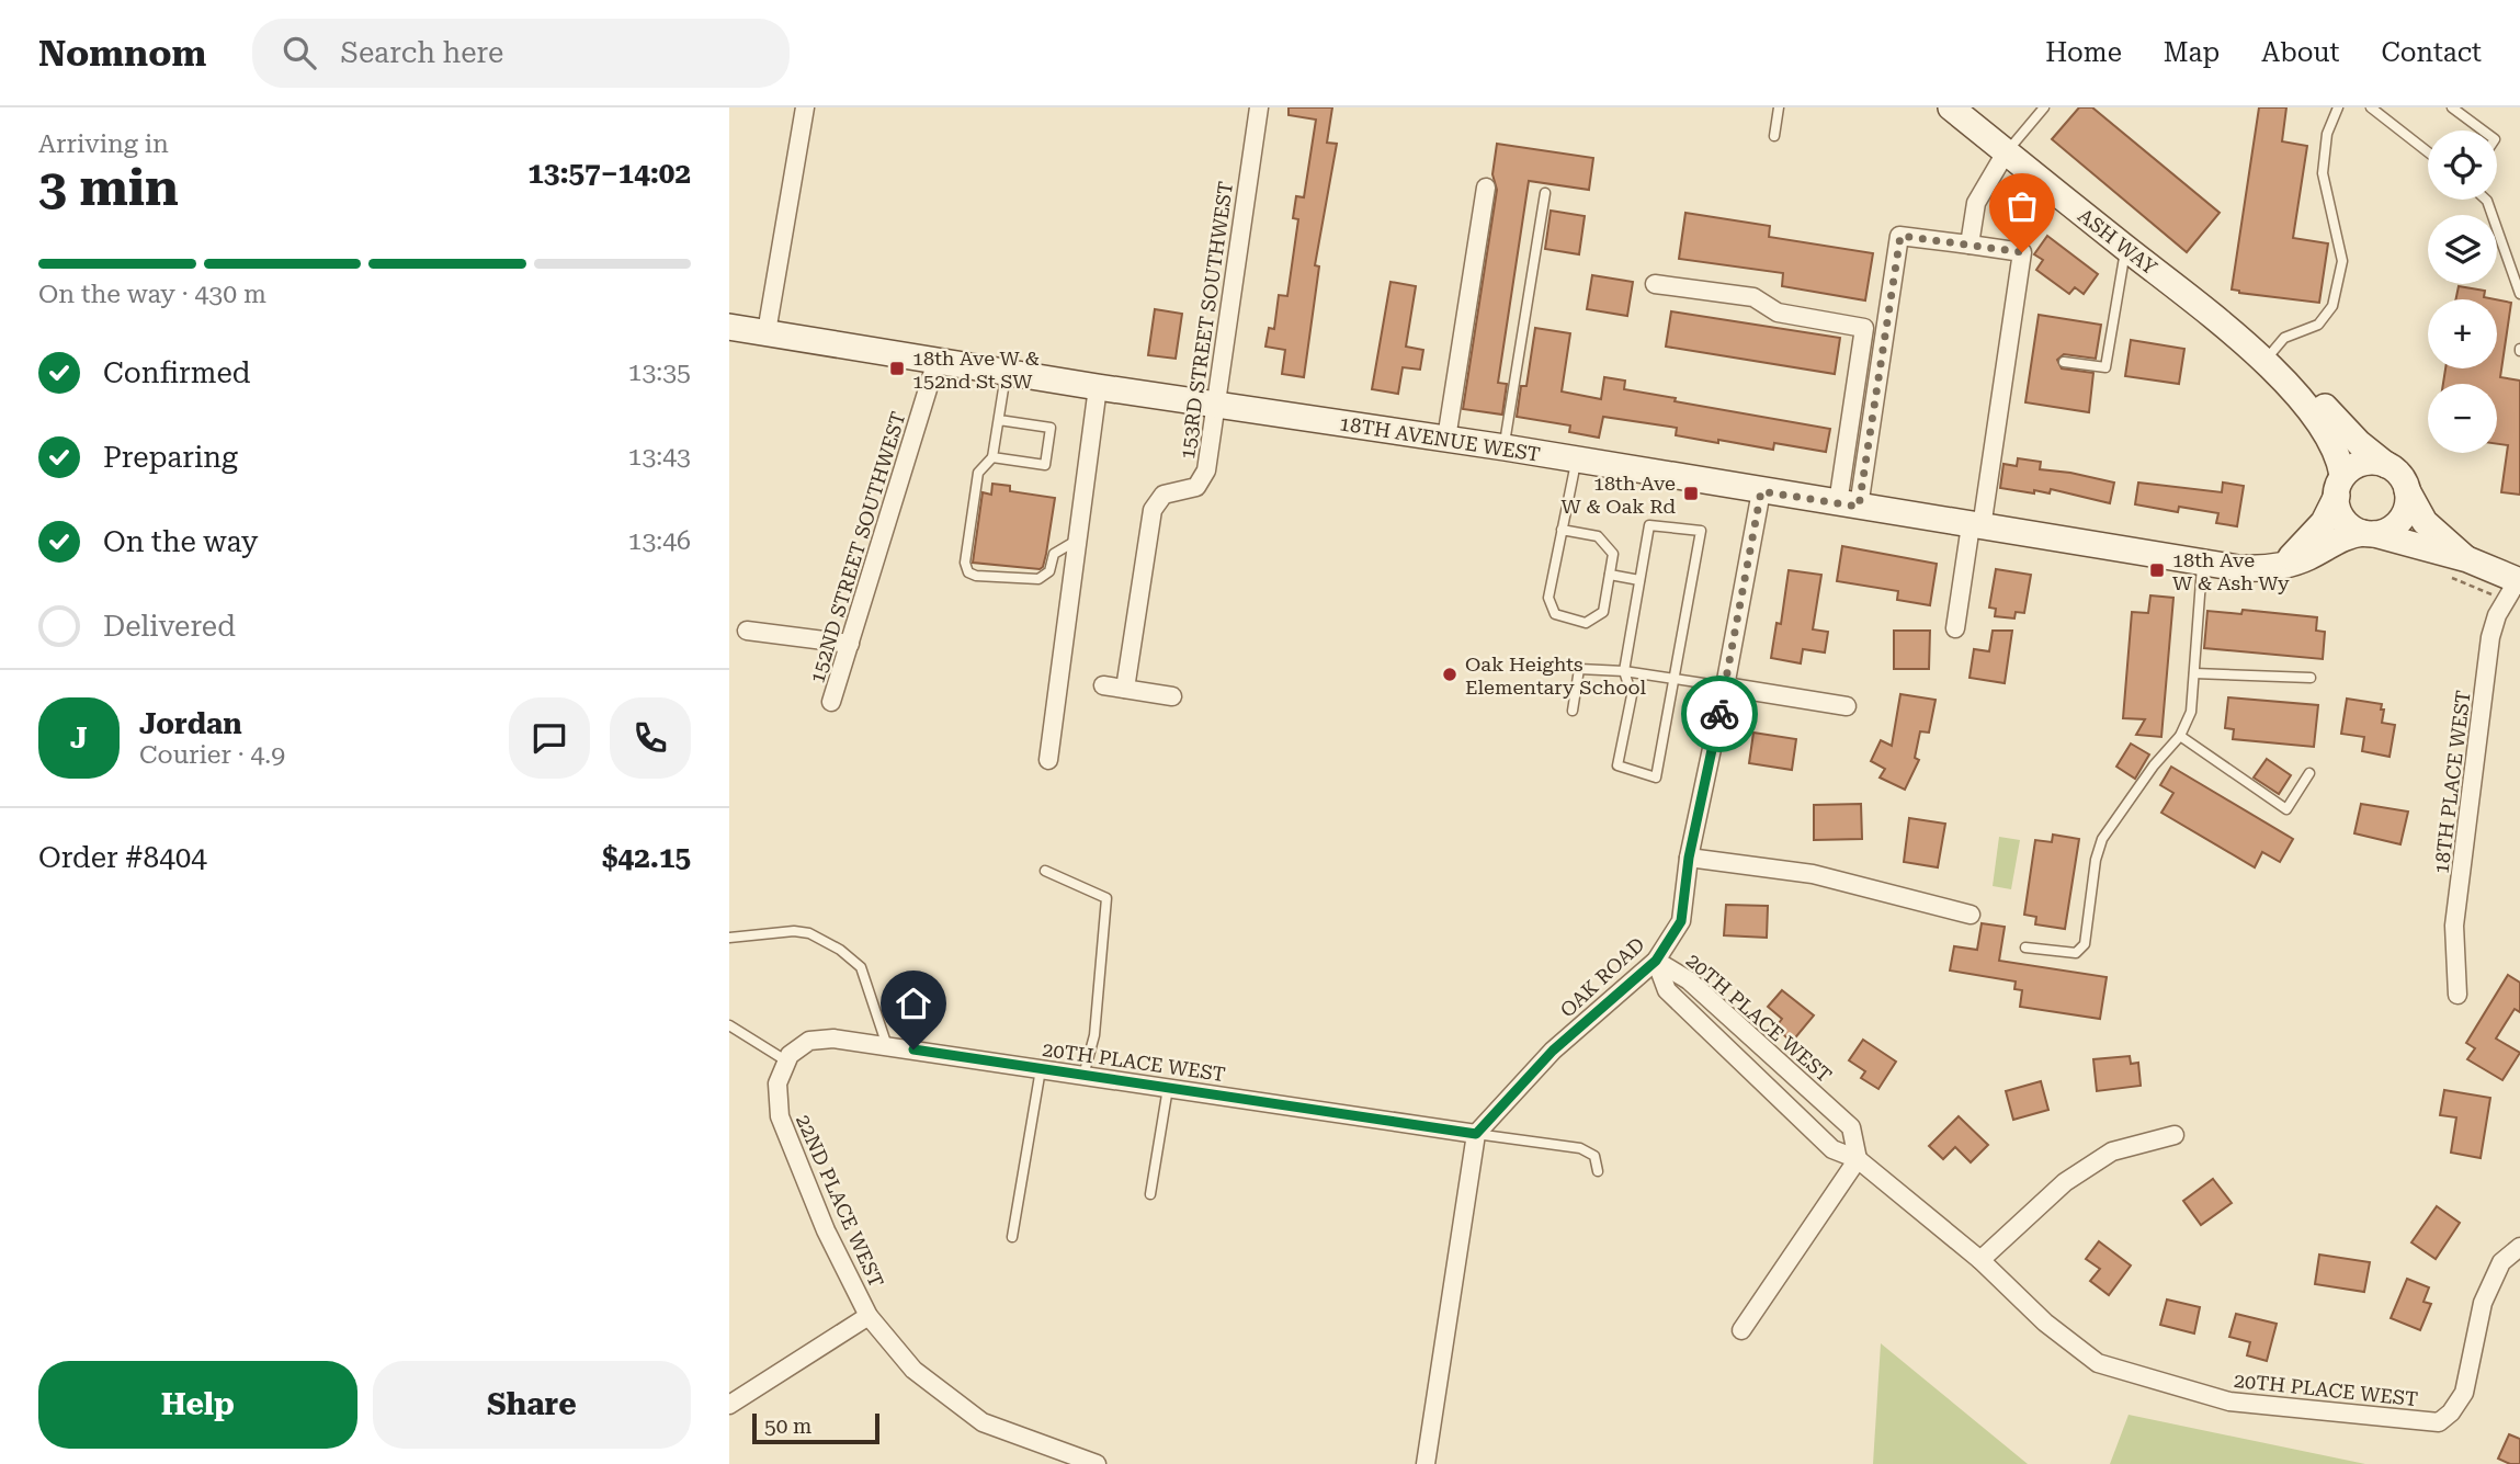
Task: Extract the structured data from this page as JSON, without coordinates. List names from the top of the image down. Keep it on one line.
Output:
{"streets":{"street":["ASH WAY","153RD STREET SOUTHWEST","18TH AVENUE WEST","152ND STREET SOUTHWEST","18TH PLACE WEST","OAK ROAD","20TH PLACE WEST","22ND PLACE WEST"]},"crossings":[["ASH WAY","18TH AVENUE WEST"],["153RD STREET SOUTHWEST","18TH AVENUE WEST"],["18TH AVENUE WEST","152ND STREET SOUTHWEST"],["18TH AVENUE WEST","OAK ROAD"],["OAK ROAD","20TH PLACE WEST"],["20TH PLACE WEST","22ND PLACE WEST"]],"places":{"transit":["18th Ave W & 152nd St SW","18th Ave W & Oak Rd","18th Ave W & Ash Wy"],"other":["Oak Heights Elementary School"]},"scale_bar":"50 m","page":{"header":"Nomnom","search":"Search here","nav":["Home","Map","About","Contact"],"heading":["3 min","Arriving in","13:57–14:02"],"panel":["Jordan","Courier · 4.9","Order #8404","$42.15"],"map_buttons":["+","−"],"bar":"On the way · 430 m","list":[["Confirmed","13:35"],["Preparing","13:43"],["On the way","13:46"],"Delivered"],"round":"J","buttons":["Help","Share"],"scale":"50 m"}}
